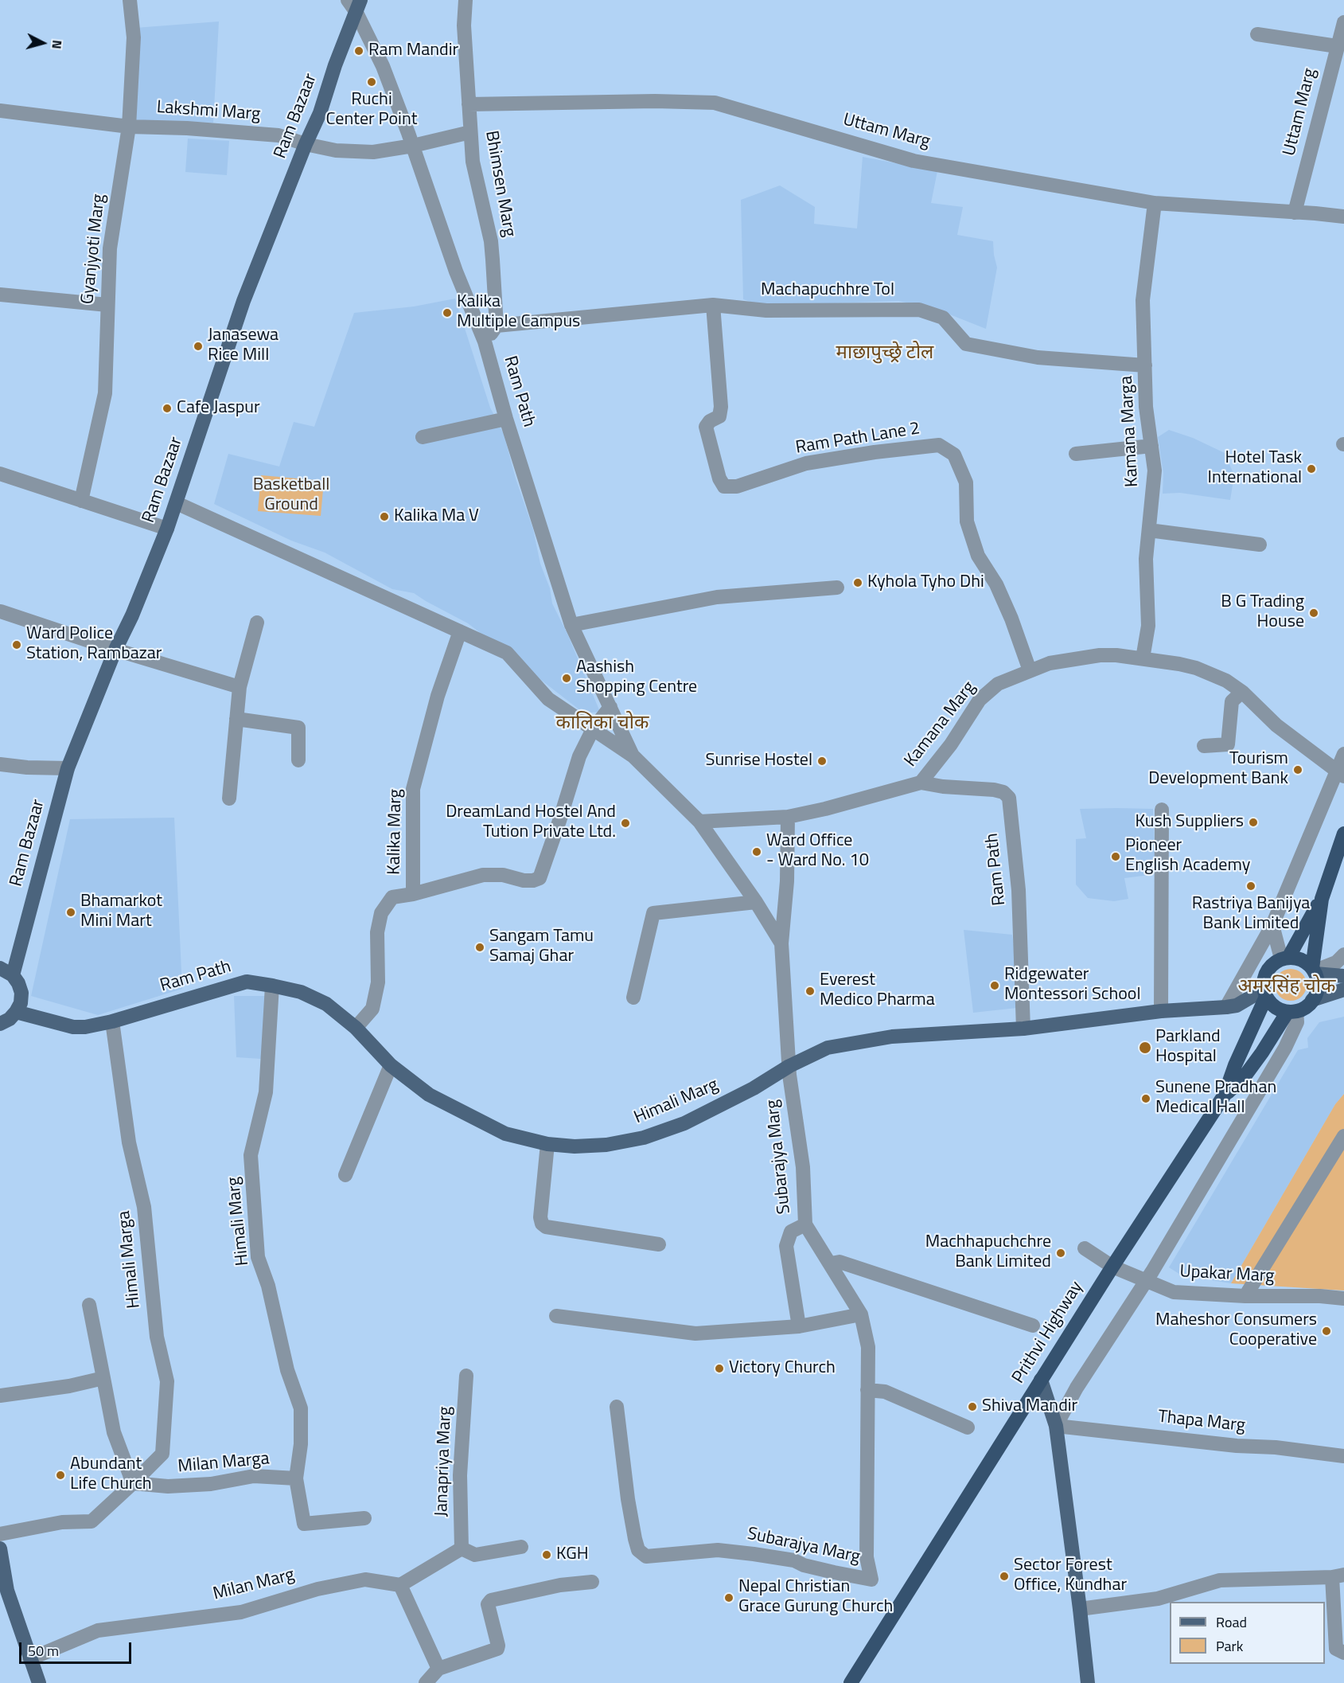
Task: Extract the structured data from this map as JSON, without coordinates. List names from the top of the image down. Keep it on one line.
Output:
{"streets":{"highway":["Prithvi Highway"],"main road":["Ram Bazaar","Ram Path","Himali Marg"],"street":["Lakshmi Marg","Uttam Marg","Bhimsen Marg","Gyanjyoti Marg","Machapuchhre Tol","Kamana Marga","Ram Path Lane 2","Kamana Marg","Kalika Marg","Subarajya Marg","Himali Marga","Upakar Marg","Thapa Marg","Janapriya Marg","Milan Marga","Milan Marg"]},"crossings":[["Lakshmi Marg","Ram Bazaar"],["Lakshmi Marg","Bhimsen Marg"],["Lakshmi Marg","Gyanjyoti Marg"],["Lakshmi Marg","Ram Path"],["Uttam Marg","Bhimsen Marg"],["Uttam Marg","Kamana Marga"],["Ram Bazaar","Ram Path"],["Bhimsen Marg","Machapuchhre Tol"],["Machapuchhre Tol","Kamana Marga"],["Machapuchhre Tol","Ram Path Lane 2"],["Ram Path","Kamana Marg"],["Ram Path","Himali Marg"],["Ram Path","Himali Marga"],["Kamana Marga","Kamana Marg"],["Ram Path Lane 2","Kamana Marg"],["Kamana Marg","Subarajya Marg"],["Himali Marg","Subarajya Marg"],["Himali Marg","Milan Marga"],["Himali Marga","Milan Marga"],["Upakar Marg","Prithvi Highway"]],"districts":["माछापुच्छ्रे टोल","कालिका चोक","अमरसिंह चोक"],"parks":["Basketball Ground"],"places":["Ram Mandir","Ruchi Center Point","Kalika Multiple Campus","Janasewa Rice Mill","Cafe Jaspur","Hotel Task International","Kalika Ma V","Kyhola Tyho Dhi","B G Trading House","Ward Police Station, Rambazar","Aashish Shopping Centre","Sunrise Hostel","Tourism Development Bank","Kush Suppliers","DreamLand Hostel And Tution Private Ltd.","Ward Office - Ward No. 10","Pioneer English Academy","Rastriya Banijya Bank Limited","Bhamarkot Mini Mart","Sangam Tamu Samaj Ghar","Ridgewater Montessori School","Everest Medico Pharma","Parkland Hospital","Sunene Pradhan Medical Hall","Machhapuchchre Bank Limited","Maheshor Consumers Cooperative","Victory Church","Shiva Mandir","Abundant Life Church","KGH","Sector Forest Office, Kundhar","Nepal Christian Grace Gurung Church"],"legend":["Road","Park"],"scale_bar":"50 m","north":"right"}
